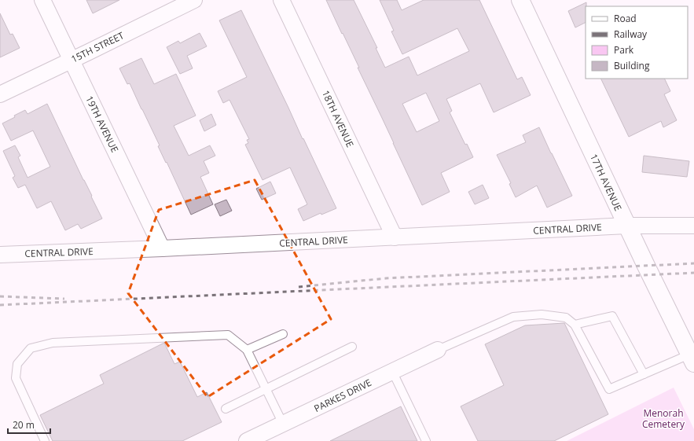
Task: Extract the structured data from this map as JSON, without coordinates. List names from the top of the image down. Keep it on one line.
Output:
{"streets":{"street":["15TH STREET","18TH AVENUE","19TH AVENUE","17TH AVENUE","CENTRAL DRIVE","PARKES DRIVE"]},"crossings":[["15TH STREET","19TH AVENUE"],["18TH AVENUE","CENTRAL DRIVE"],["19TH AVENUE","CENTRAL DRIVE"],["17TH AVENUE","CENTRAL DRIVE"]],"parks":["Menorah Cemetery"],"legend":["Road","Railway","Park","Building"],"scale_bar":"20 m"}
